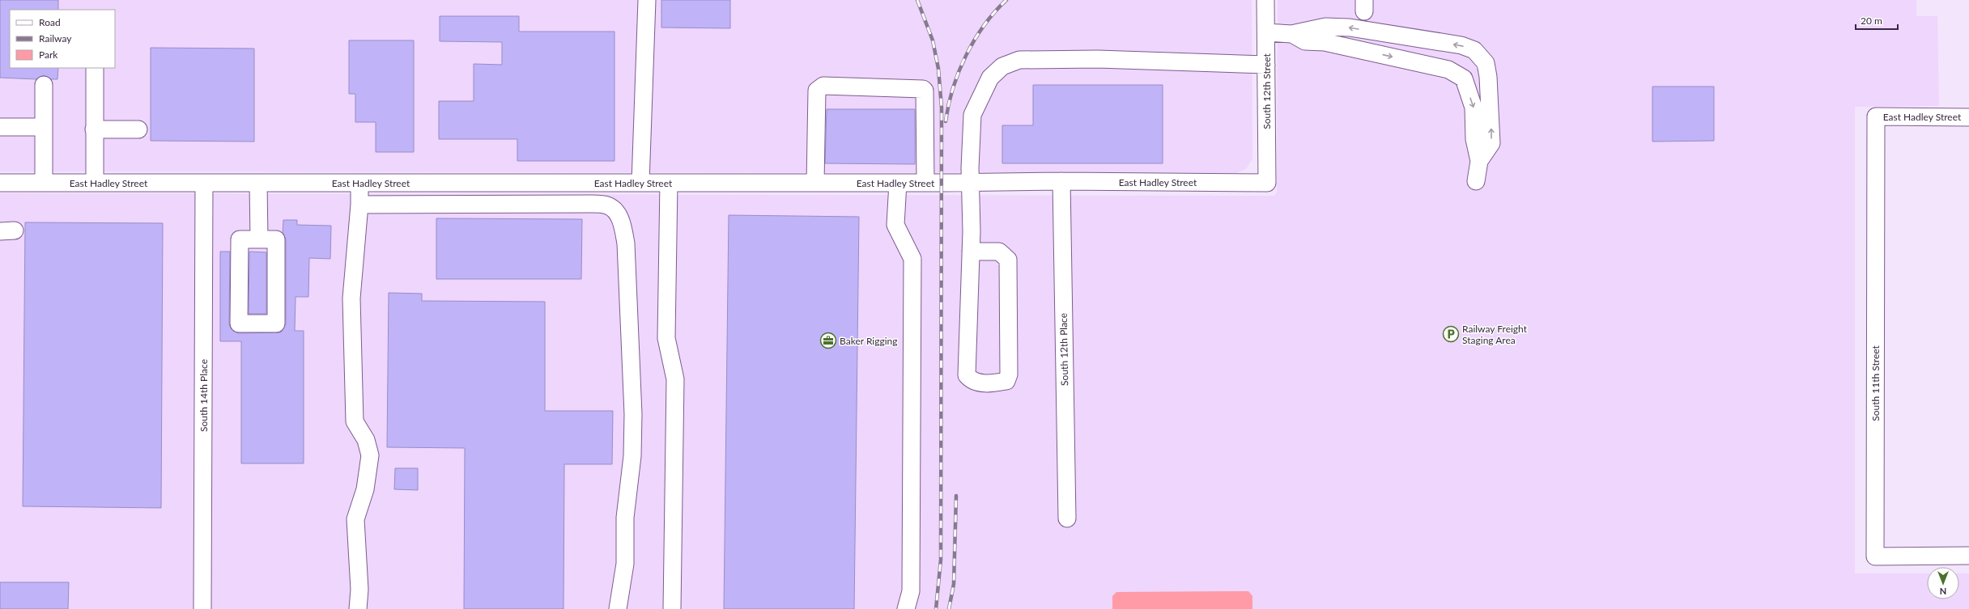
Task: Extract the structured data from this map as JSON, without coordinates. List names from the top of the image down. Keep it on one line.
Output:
{"streets":{"street":["South 12th Street","East Hadley Street","South 12th Place","South 11th Street","South 14th Place"]},"crossings":[["South 12th Street","East Hadley Street"],["East Hadley Street","South 12th Place"],["East Hadley Street","South 11th Street"],["East Hadley Street","South 14th Place"]],"places":{"parking":["Railway Freight Staging Area"],"office":["Baker Rigging"]},"legend":["Road","Railway","Park"],"scale_bar":"20 m","north":"bottom"}
